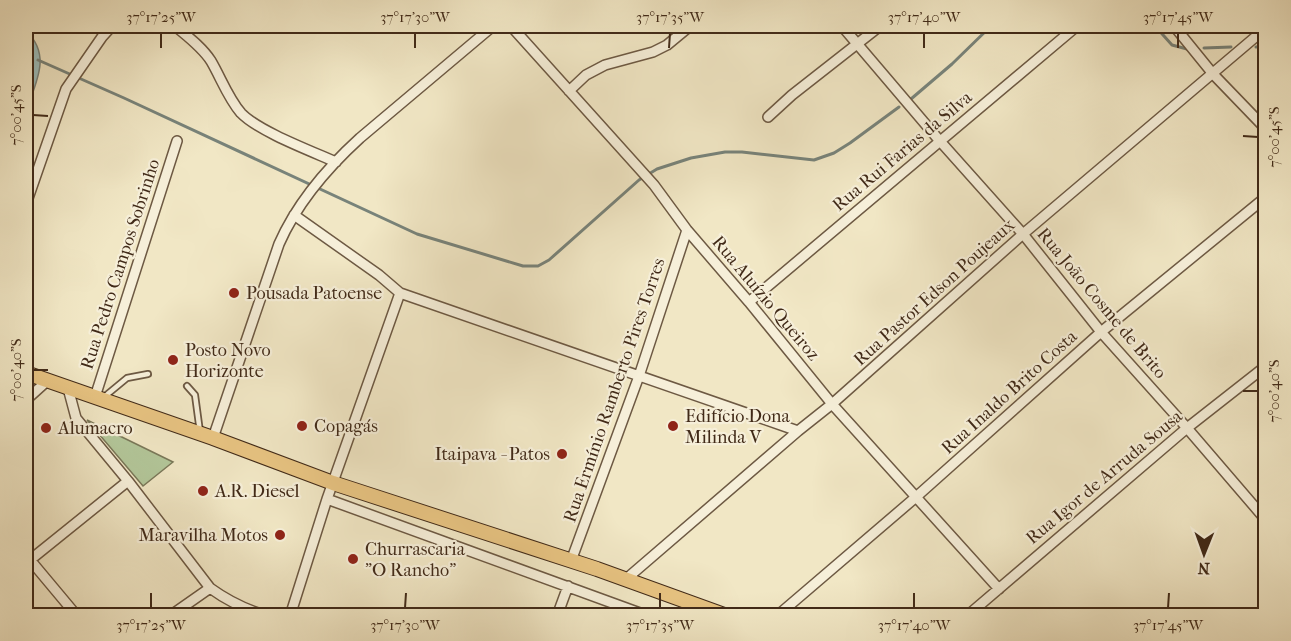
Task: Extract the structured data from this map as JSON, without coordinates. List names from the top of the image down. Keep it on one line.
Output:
{"streets":{"street":["Rua Rui Farias da Silva","Rua Pedro Campos Sobrinho","Rua Pastor Edson Poujeaux","Rua Aluízio Queiroz","Rua João Cosme de Brito","Rua Ermínio Ramberto Pires Torres","Rua Inaldo Brito Costa","Rua Igor de Arruda Sousa"]},"crossings":[["Rua Rui Farias da Silva","Rua Aluízio Queiroz"],["Rua Rui Farias da Silva","Rua João Cosme de Brito"],["Rua Pastor Edson Poujeaux","Rua Aluízio Queiroz"],["Rua Pastor Edson Poujeaux","Rua João Cosme de Brito"],["Rua Aluízio Queiroz","Rua Ermínio Ramberto Pires Torres"],["Rua Aluízio Queiroz","Rua Inaldo Brito Costa"],["Rua Aluízio Queiroz","Rua Igor de Arruda Sousa"],["Rua João Cosme de Brito","Rua Inaldo Brito Costa"],["Rua João Cosme de Brito","Rua Igor de Arruda Sousa"]],"places":["Pousada Patoense","Posto Novo Horizonte","Copagás","Edifício Dona Milinda V","Alumacro","Itaipava - Patos","A.R. Diesel","Maravilha Motos","Churrascaria \"O Rancho\""],"north":"bottom","coordinates":["37°17'25\"W","37°17'30\"W","37°17'35\"W","37°17'40\"W","37°17'45\"W","7°00'45\"S","7°00'40\"S"]}
